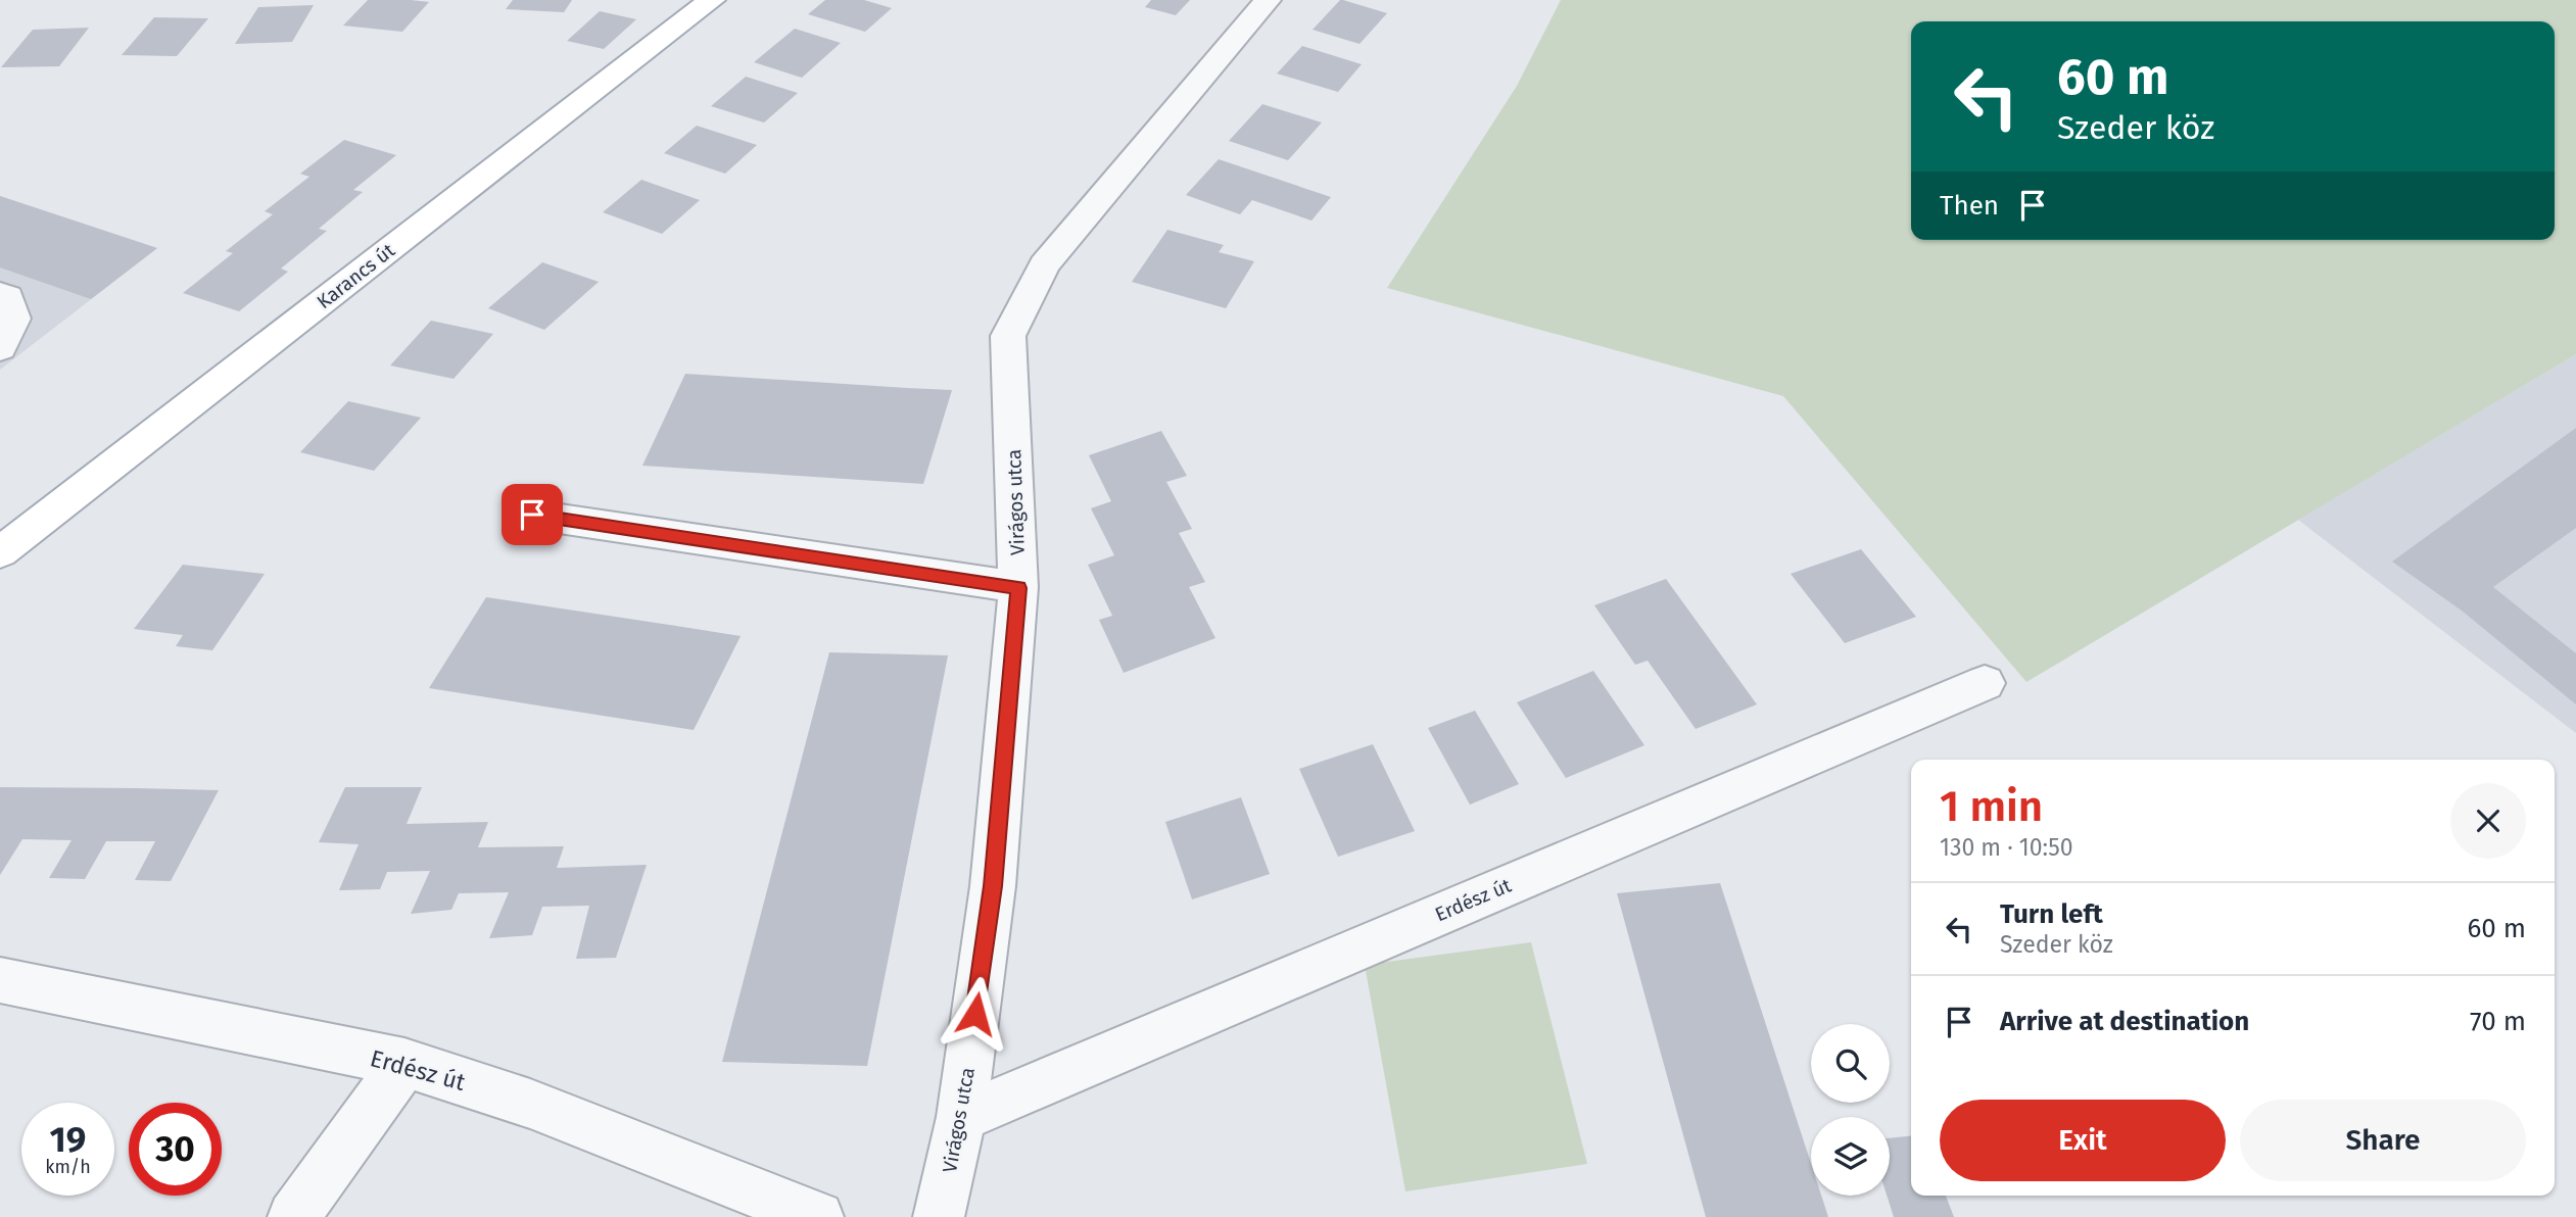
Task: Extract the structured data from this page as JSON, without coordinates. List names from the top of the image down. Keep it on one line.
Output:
{"streets":{"main road":["Karancs út"],"street":["Virágos utca","Erdész út"]},"crossings":[["Virágos utca","Erdész út"]],"page":{"turn":["60 m","Szeder köz"],"then":"Then","heading":["1 min","130 m · 10:50"],"list":[{"name":"Turn left","note":"Szeder köz","value":"60 m"},{"name":"Arrive at destination","value":"70 m"}],"buttons":["Exit","Share"],"speed":"19 km/h","limit":"30"}}
